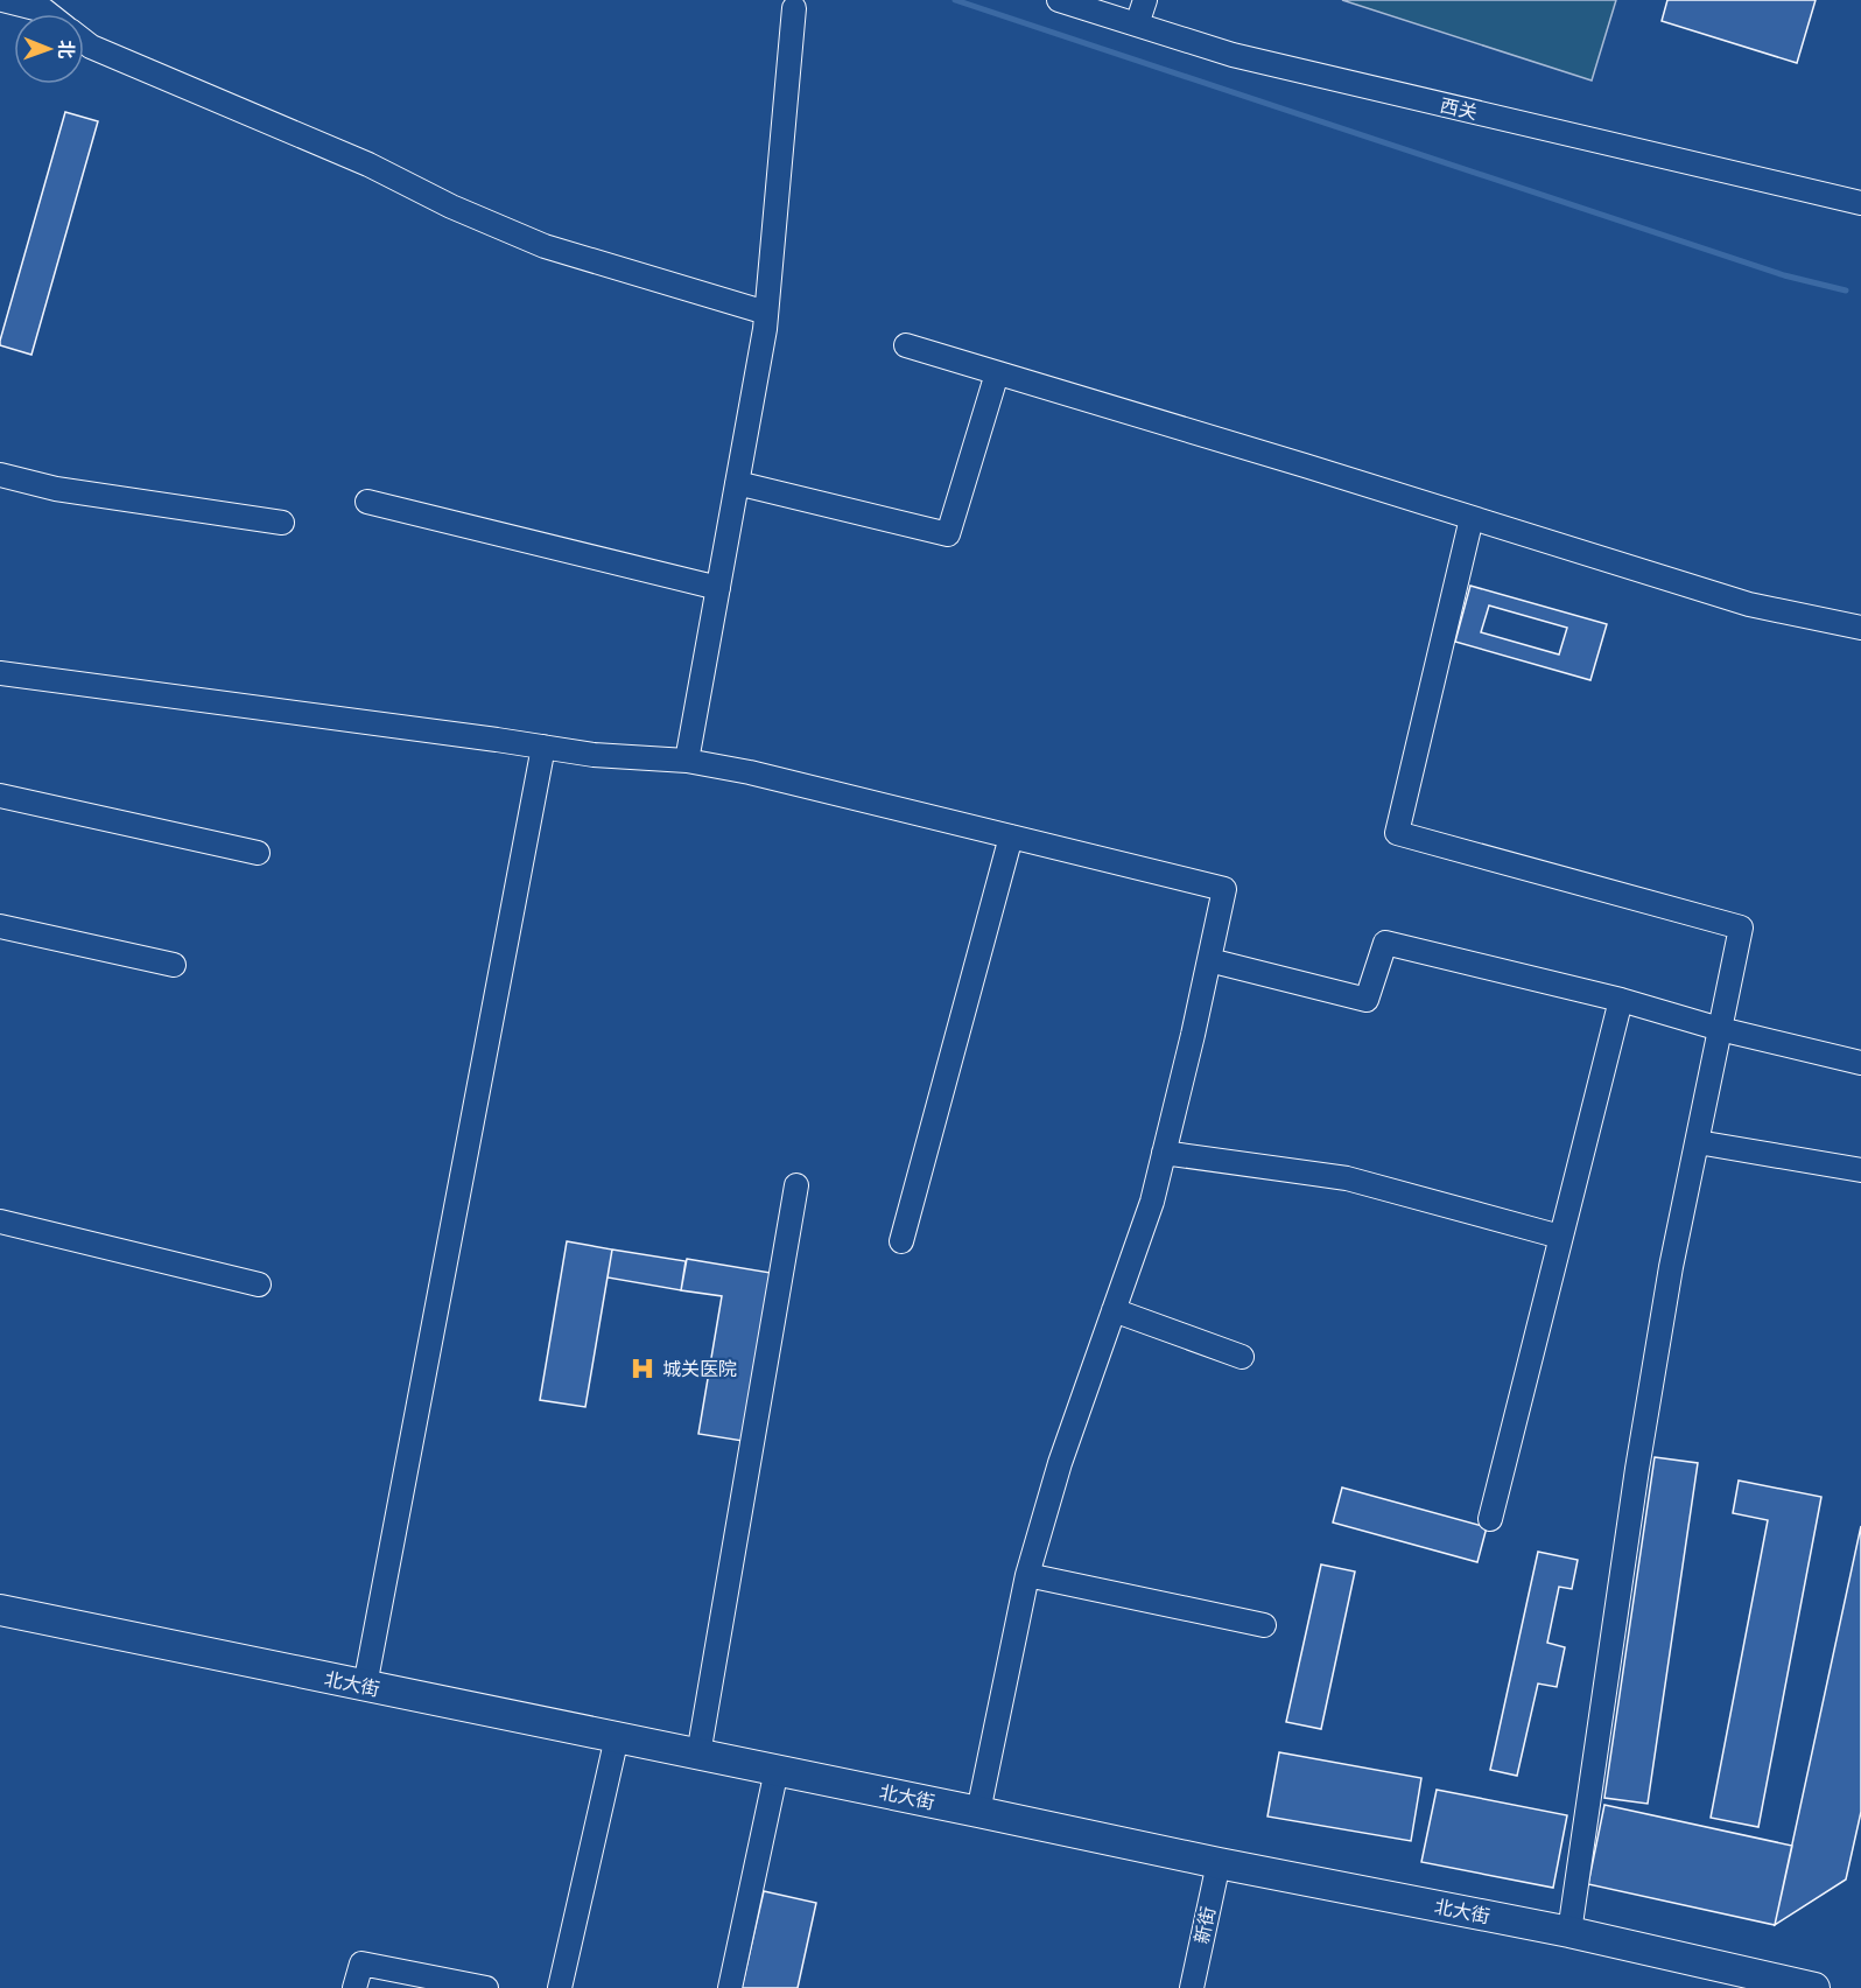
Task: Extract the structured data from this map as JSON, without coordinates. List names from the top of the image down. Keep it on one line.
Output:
{"streets":{"main road":["北大街"],"street":["西关","新街"]},"crossings":[["北大街","新街"]],"places":{"hospital":["城关医院"]},"north":"right"}
